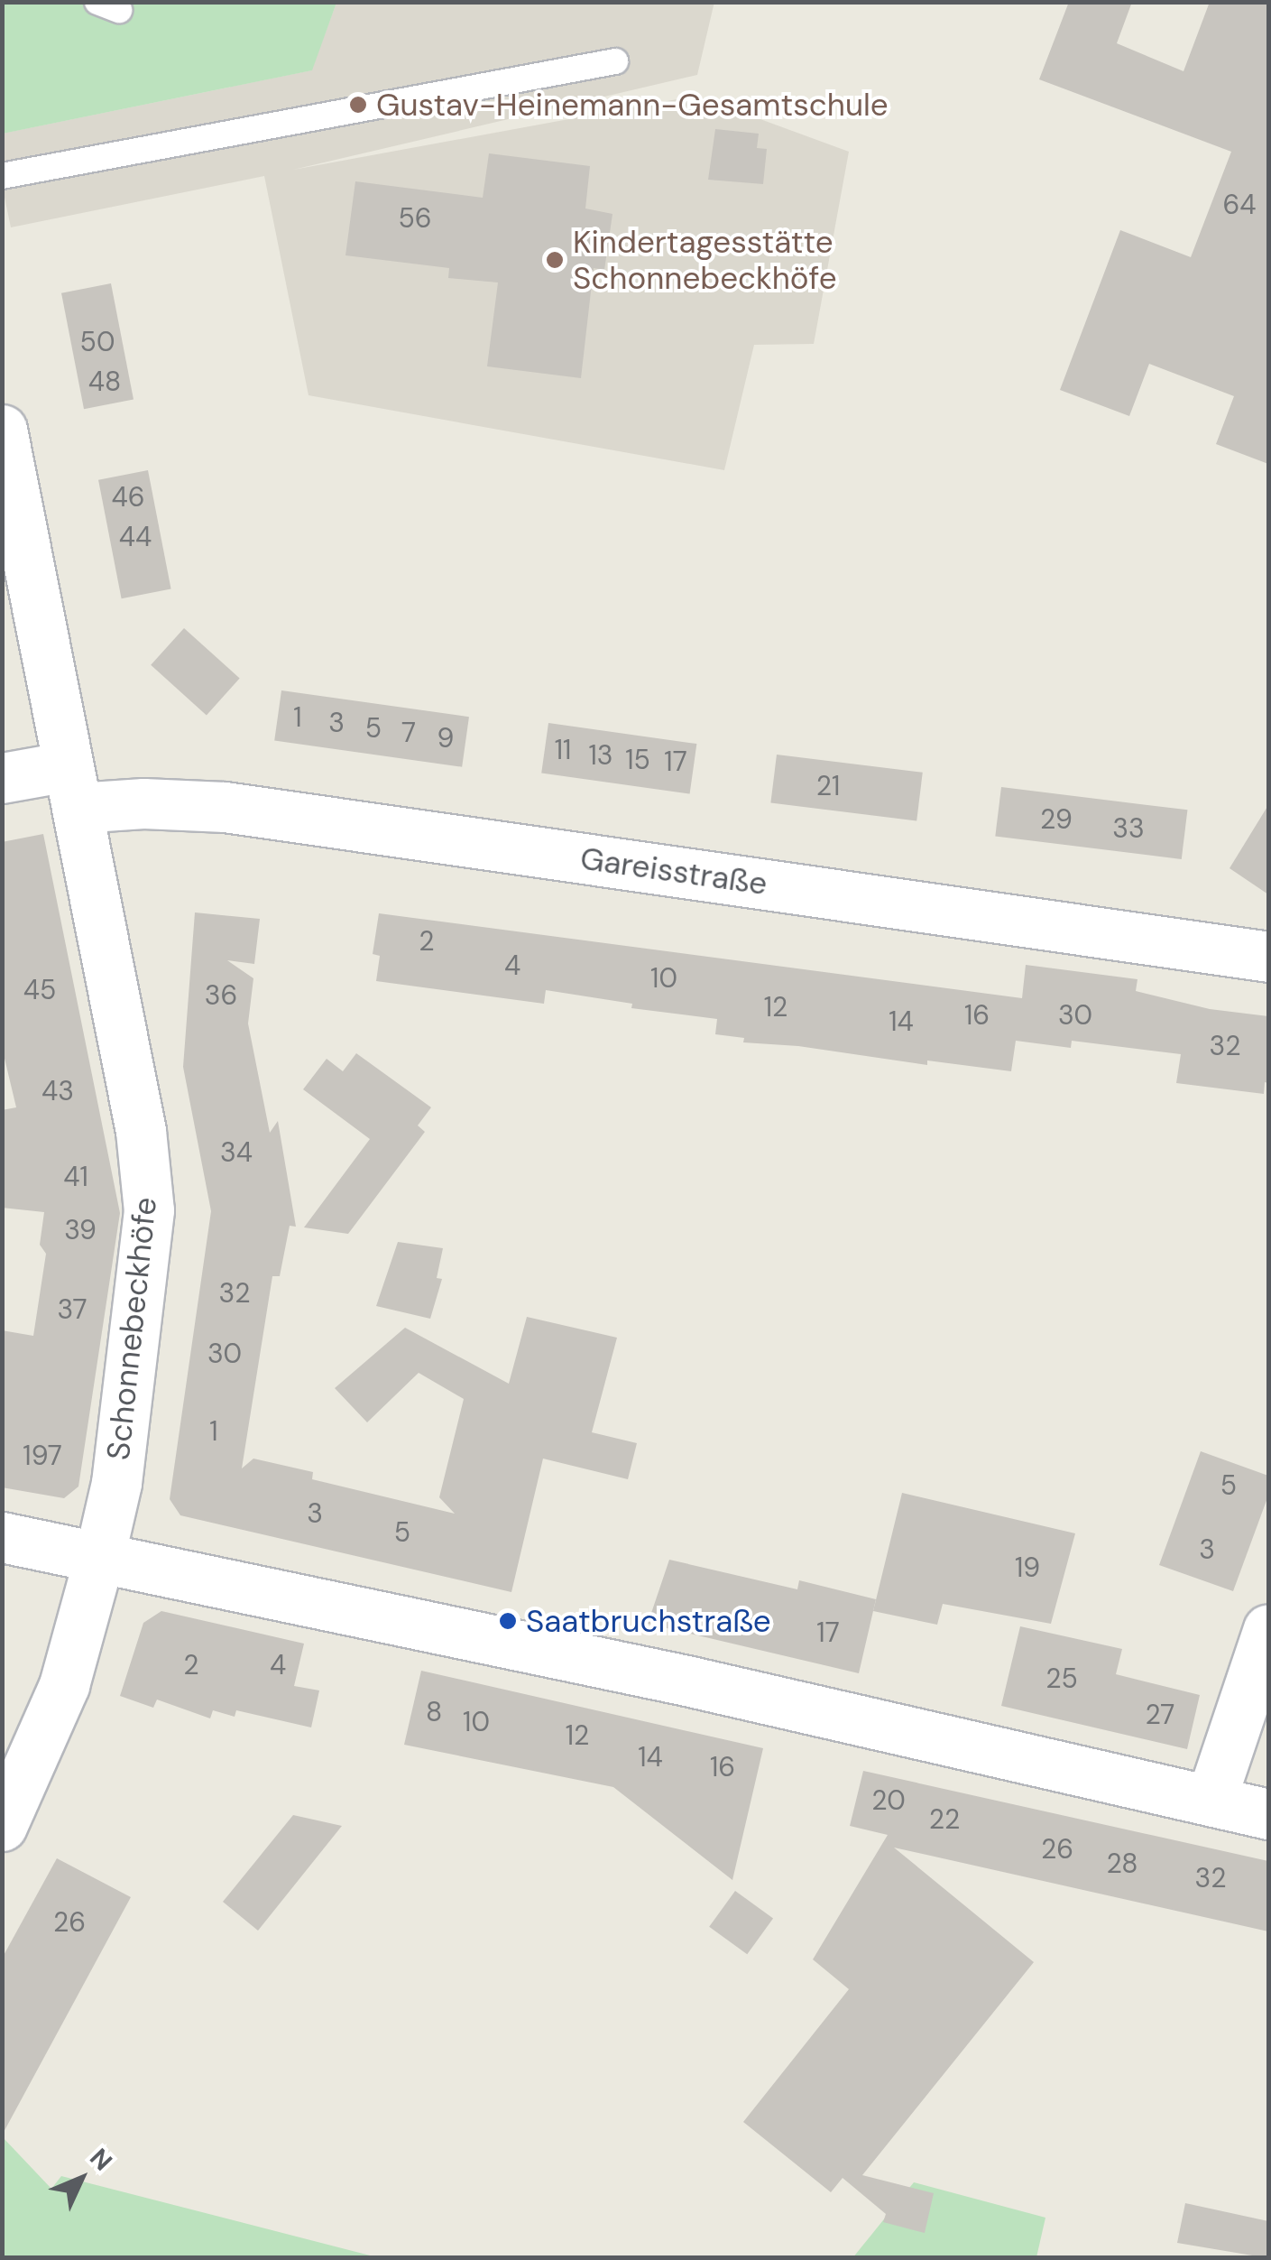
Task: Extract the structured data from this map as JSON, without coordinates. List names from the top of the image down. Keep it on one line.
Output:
{"streets":{"street":["Gareisstraße","Schonnebeckhöfe"]},"crossings":[["Gareisstraße","Schonnebeckhöfe"]],"places":["Gustav-Heinemann-Gesamtschule","Kindertagesstätte Schonnebeckhöfe","Saatbruchstraße"],"house_numbers":["64","56","50","48","46","44","1","3","5","7","9","11","13","15","17","21","29","33","2","4","10","45","36","12","16","30","14","32","43","34","41","39","32","37","30","1","197","5","3","5","3","19","17","2","4","25","8","27","10","12","14","16","20","22","26","28","32","26"],"north":"top right"}
